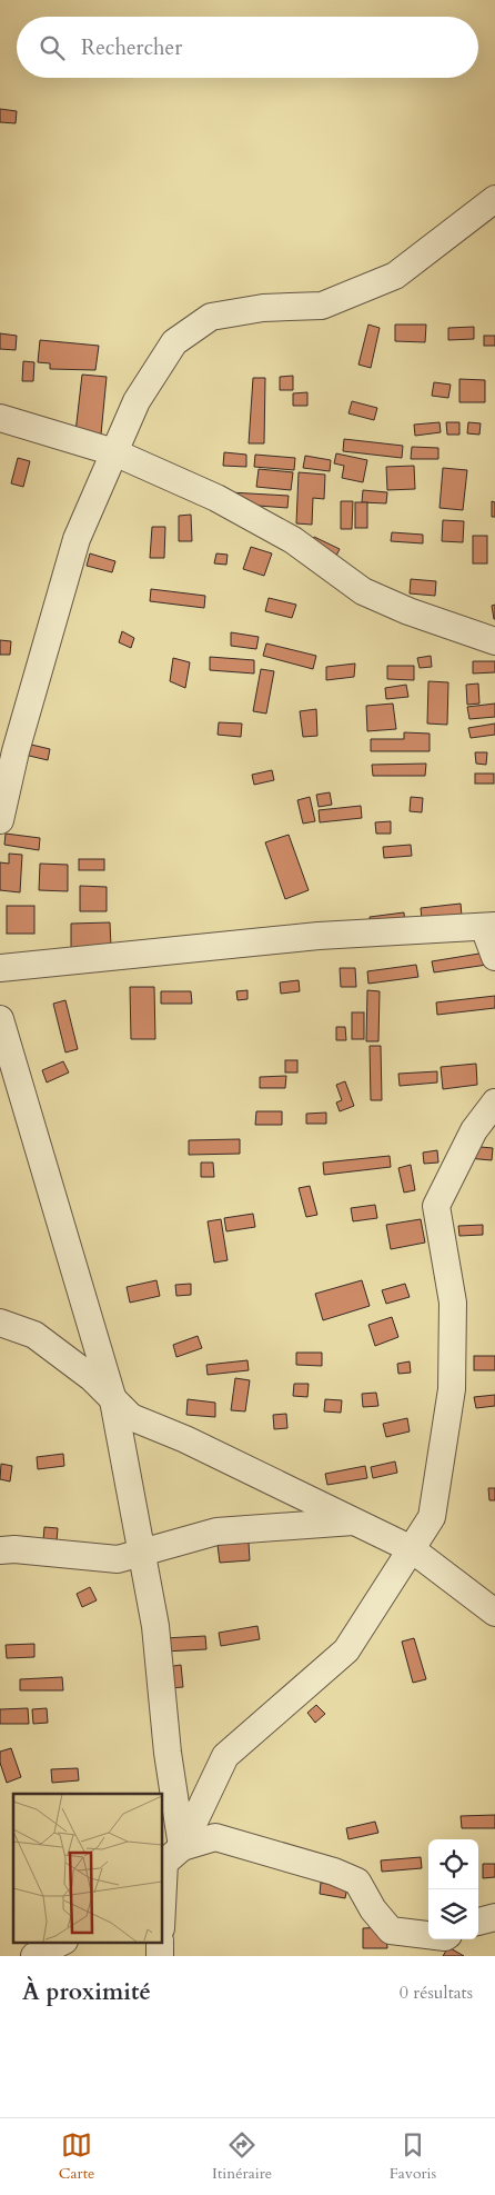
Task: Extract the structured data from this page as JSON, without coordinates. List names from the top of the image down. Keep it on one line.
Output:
{"page":{"search":"Rechercher","heading":["À proximité","0 résultats"],"nav":["Carte","Itinéraire","Favoris"]}}
